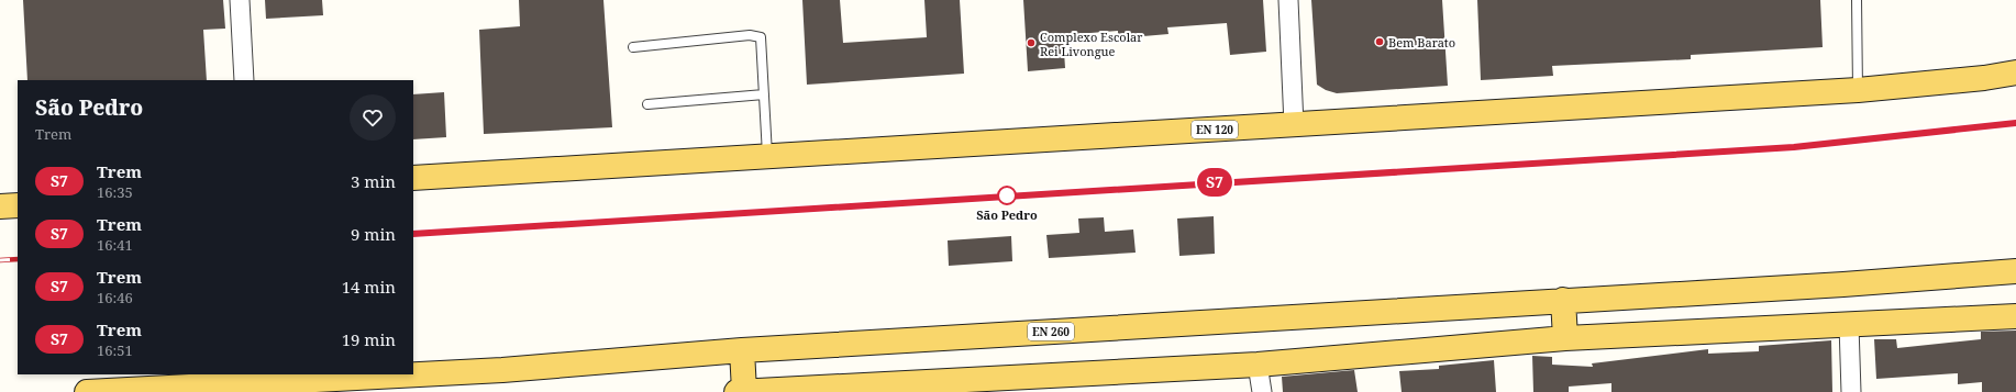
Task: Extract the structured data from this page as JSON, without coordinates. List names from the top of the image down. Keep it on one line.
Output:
{"streets":{"main road":["EN 120","EN 260"]},"places":["Bem Barato","Complexo Escolar Rei Livongue","São Pedro"],"page":{"on_map":"S7","heading":["São Pedro","Trem"],"list":[{"mark":"S7","name":"Trem","note":"16:35","value":"3 min"},{"mark":"S7","name":"Trem","note":"16:41","value":"9 min"},{"mark":"S7","name":"Trem","note":"16:46","value":"14 min"},{"mark":"S7","name":"Trem","note":"16:51","value":"19 min"}]}}
